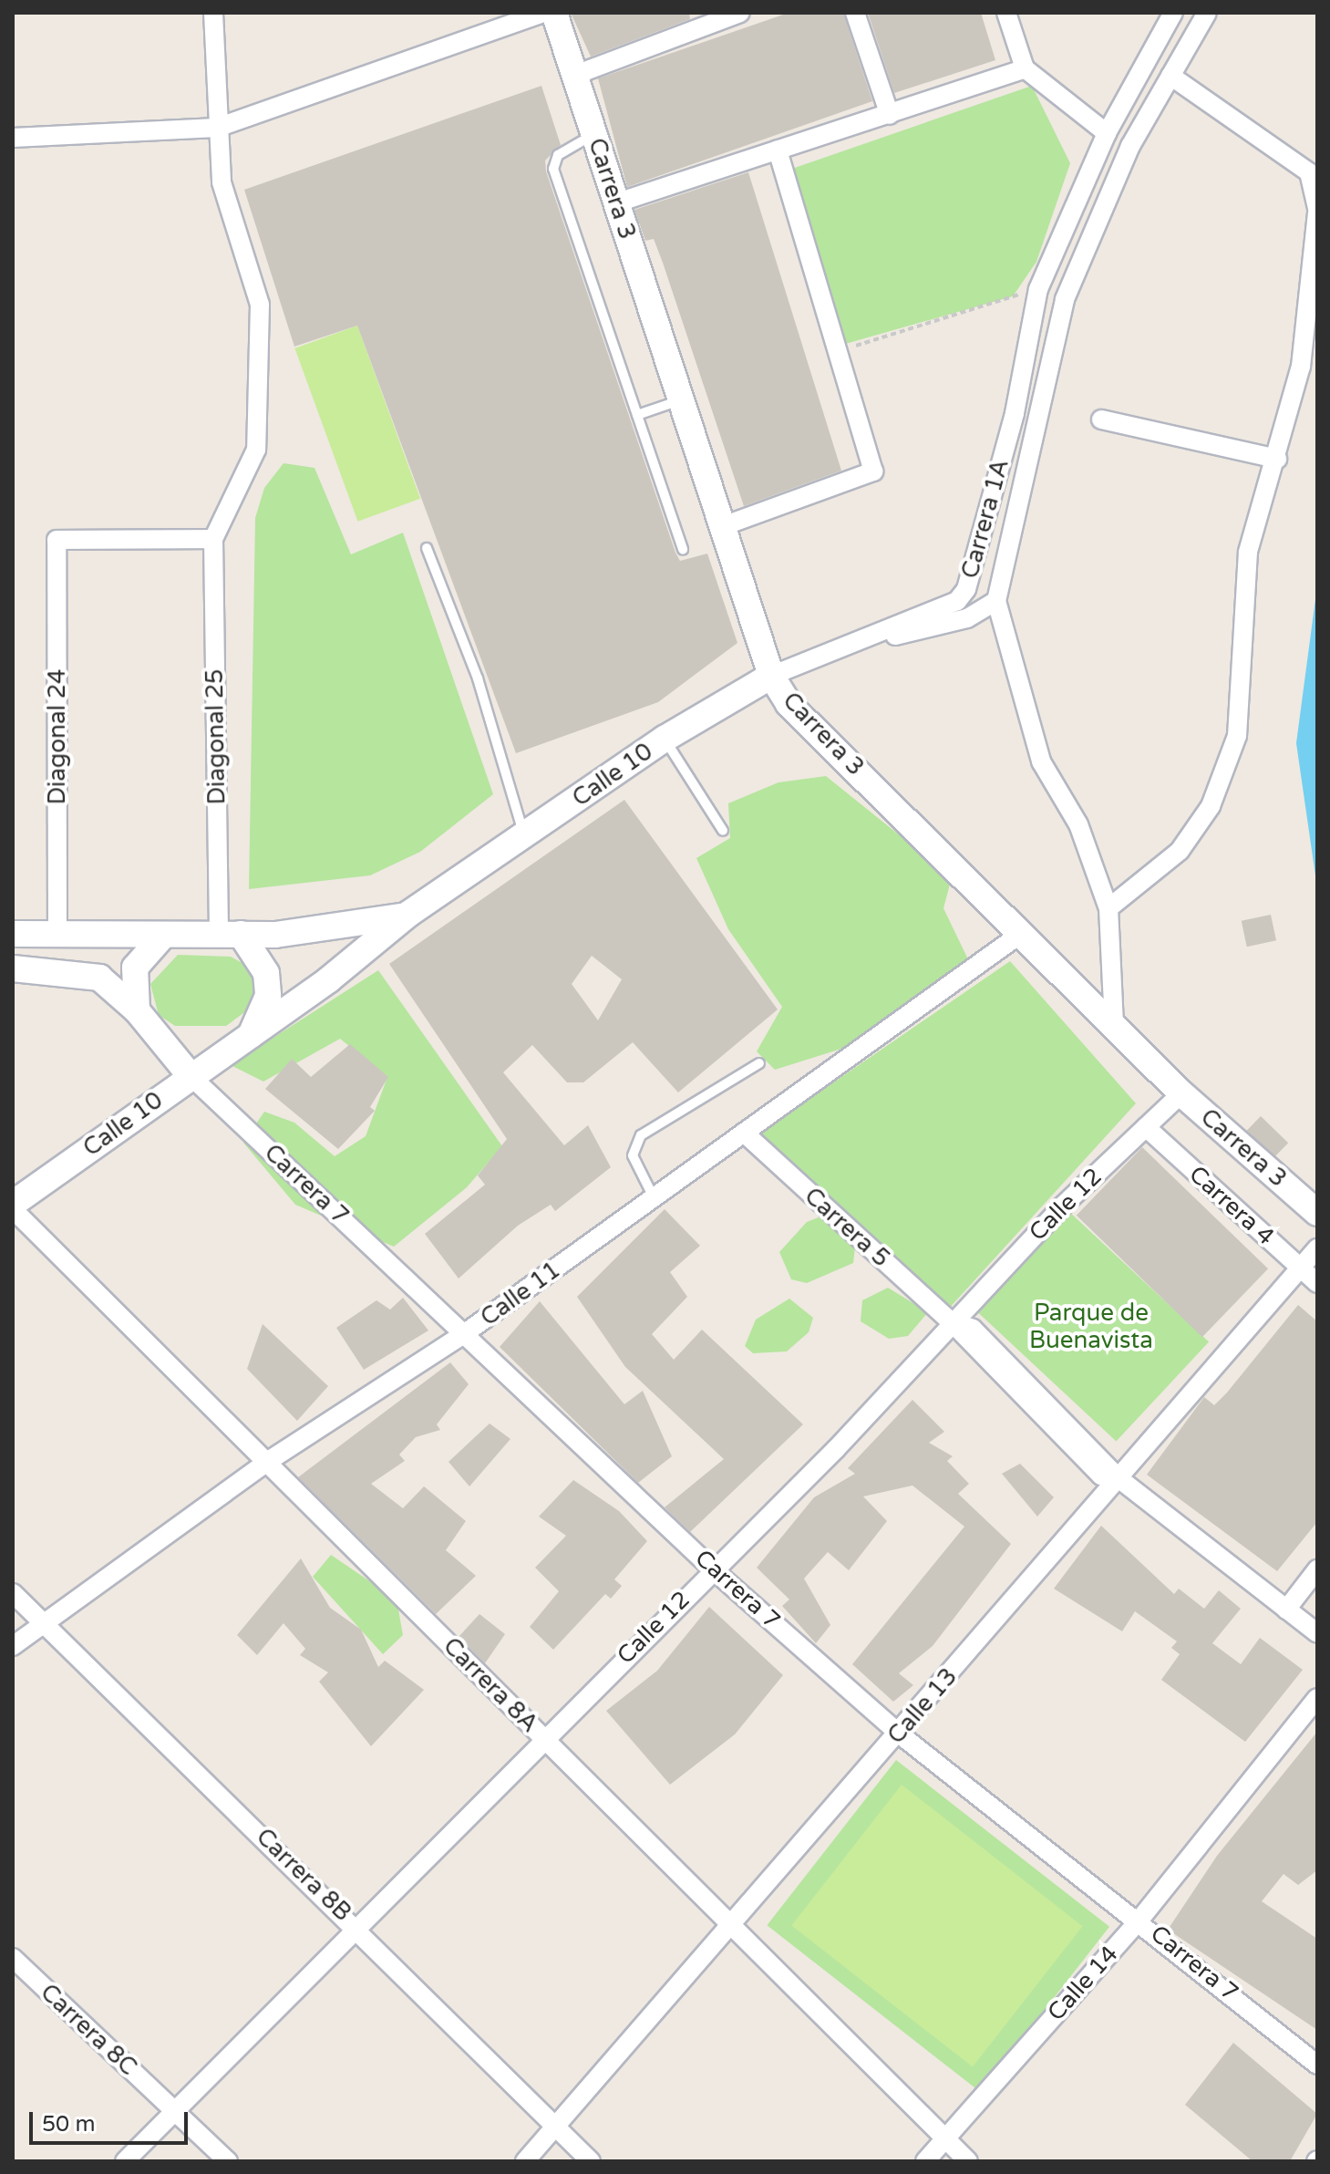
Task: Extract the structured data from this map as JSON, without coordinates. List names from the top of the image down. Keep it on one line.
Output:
{"streets":{"street":["Carrera 3","Carrera 1A","Diagonal 24","Diagonal 25","Calle 10","Carrera 7","Calle 12","Carrera 4","Carrera 5","Calle 11","Carrera 8A","Calle 13","Carrera 8B","Calle 14","Carrera 8C"]},"crossings":[["Carrera 3","Carrera 1A"],["Carrera 3","Calle 10"],["Carrera 3","Calle 12"],["Carrera 3","Calle 11"],["Carrera 1A","Calle 10"],["Diagonal 24","Diagonal 25"],["Diagonal 24","Calle 10"],["Diagonal 25","Calle 10"],["Diagonal 25","Carrera 7"],["Calle 10","Carrera 7"],["Calle 10","Carrera 8A"],["Carrera 7","Calle 12"],["Carrera 7","Calle 11"],["Carrera 7","Calle 13"],["Carrera 7","Calle 14"],["Calle 12","Carrera 4"],["Calle 12","Carrera 5"],["Calle 12","Carrera 8A"],["Calle 12","Carrera 8B"],["Calle 12","Carrera 8C"],["Carrera 4","Calle 13"],["Carrera 5","Calle 11"],["Carrera 5","Calle 13"],["Calle 11","Carrera 8A"],["Calle 11","Carrera 8B"],["Carrera 8A","Calle 13"],["Carrera 8A","Calle 14"],["Calle 13","Carrera 8B"]],"parks":["Parque de Buenavista"],"scale_bar":"50 m"}
